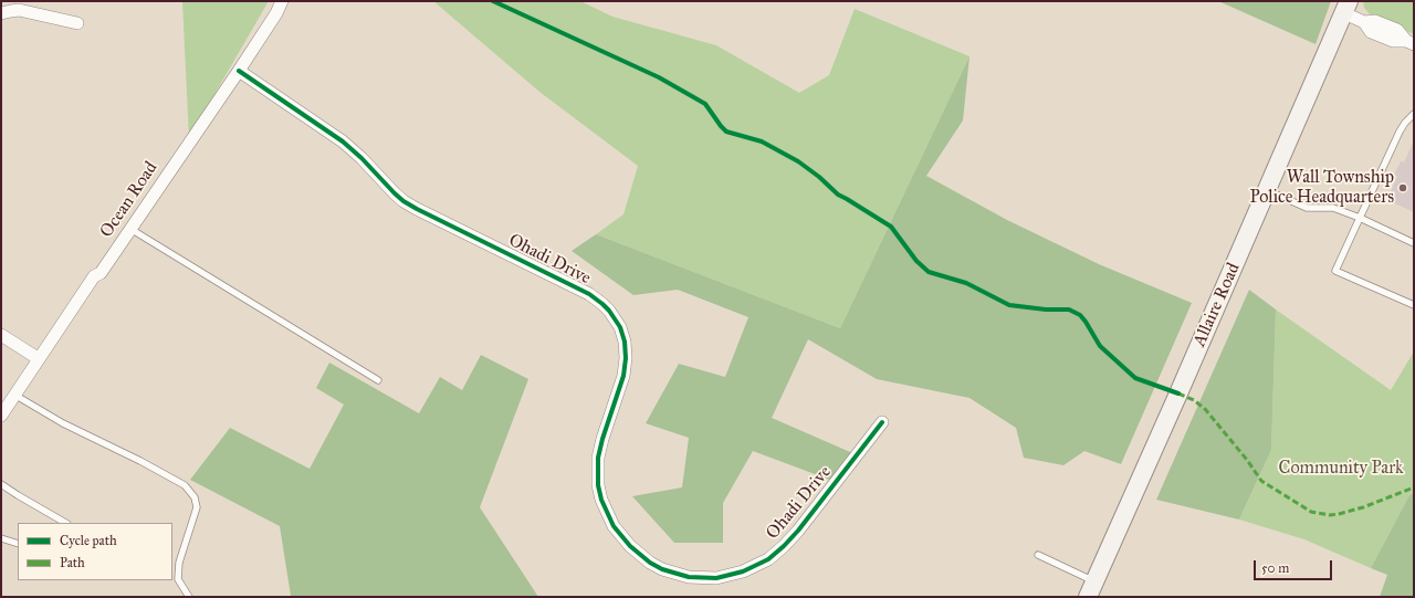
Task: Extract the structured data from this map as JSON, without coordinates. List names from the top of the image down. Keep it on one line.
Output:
{"streets":{"main road":["Allaire Road"],"street":["Ocean Road","Ohadi Drive"]},"crossings":[["Ocean Road","Ohadi Drive"]],"parks":["Community Park"],"places":["Wall Township Police Headquarters"],"legend":["Cycle path","Path"],"scale_bar":"50 m"}
